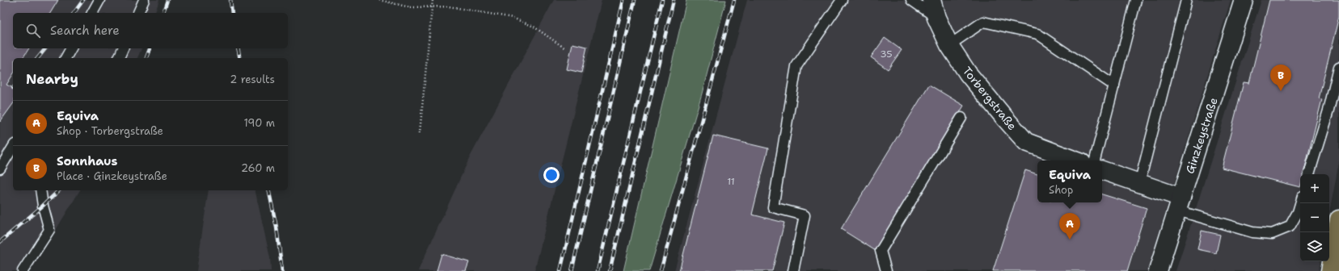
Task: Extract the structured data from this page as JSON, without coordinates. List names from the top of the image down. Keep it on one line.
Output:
{"streets":{"street":["Torbergstraße","Ginzkeystraße"]},"house_numbers":["35","11"],"page":{"search":"Search here","heading":["Nearby","2 results"],"pins":["B","A"],"list":[{"mark":"A","name":"Equiva","note":"Shop · Torbergstraße","value":"190 m"},{"mark":"B","name":"Sonnhaus","note":"Place · Ginzkeystraße","value":"260 m"}],"popup":["Equiva","Shop"],"map_buttons":["+","−"]}}
